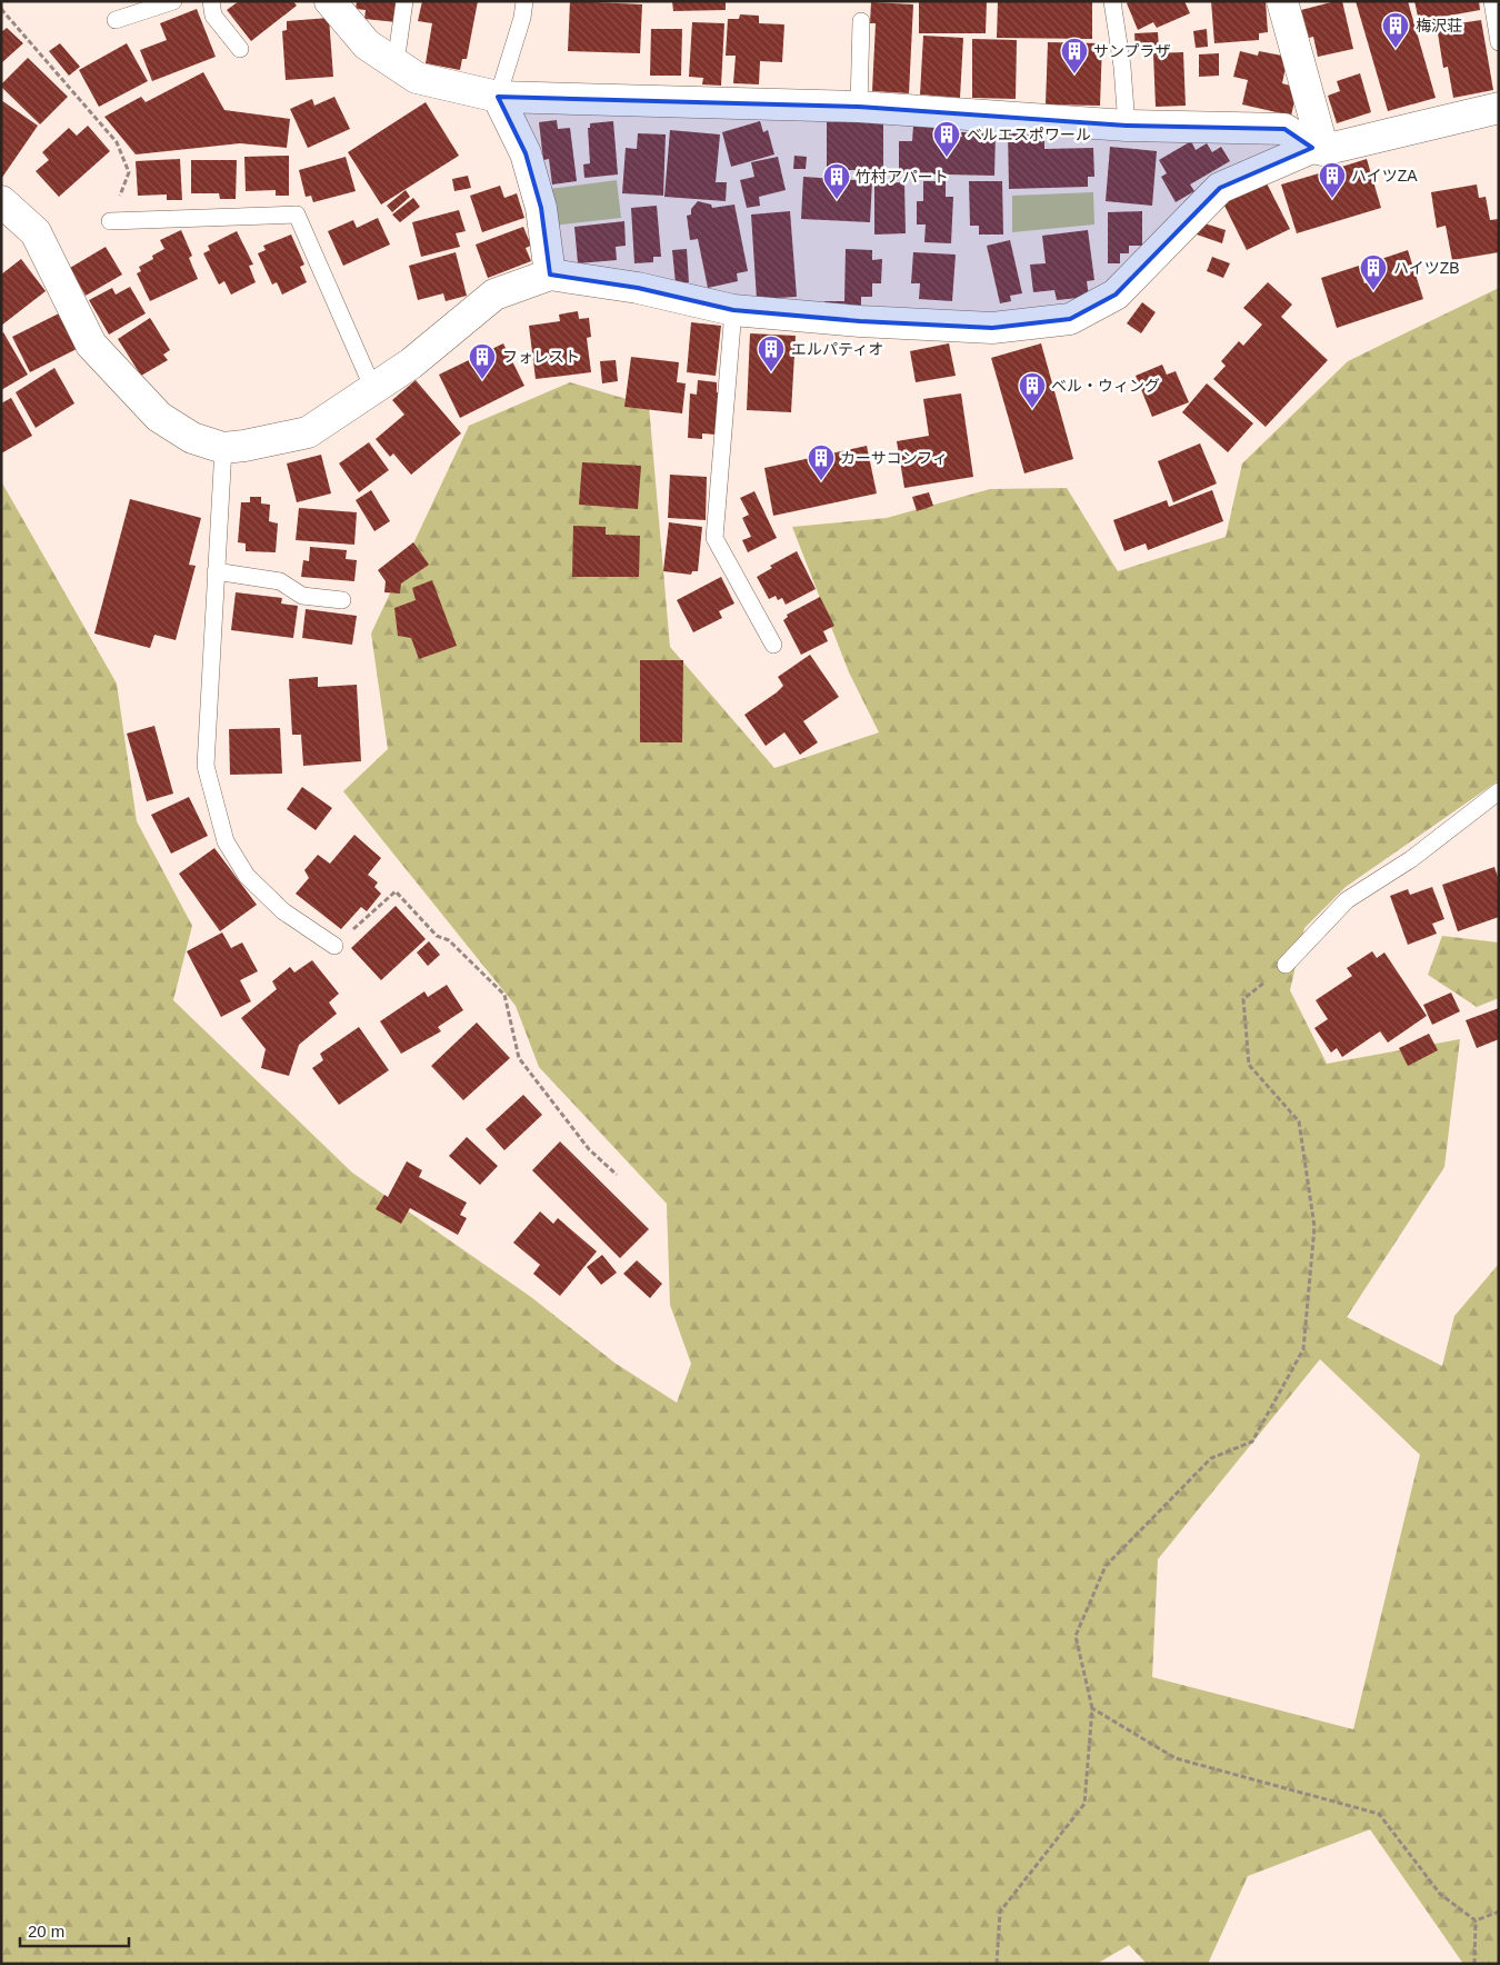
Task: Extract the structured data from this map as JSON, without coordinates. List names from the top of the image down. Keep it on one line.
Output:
{"places":{"building":["梅沢荘","サンプラザ","ベルエスポワール","ハイツZA","竹村アパート","ハイツZB","エルパティオ","フォレスト","ベル・ウィング","カーサコンフィ"]},"scale_bar":"20 m"}
